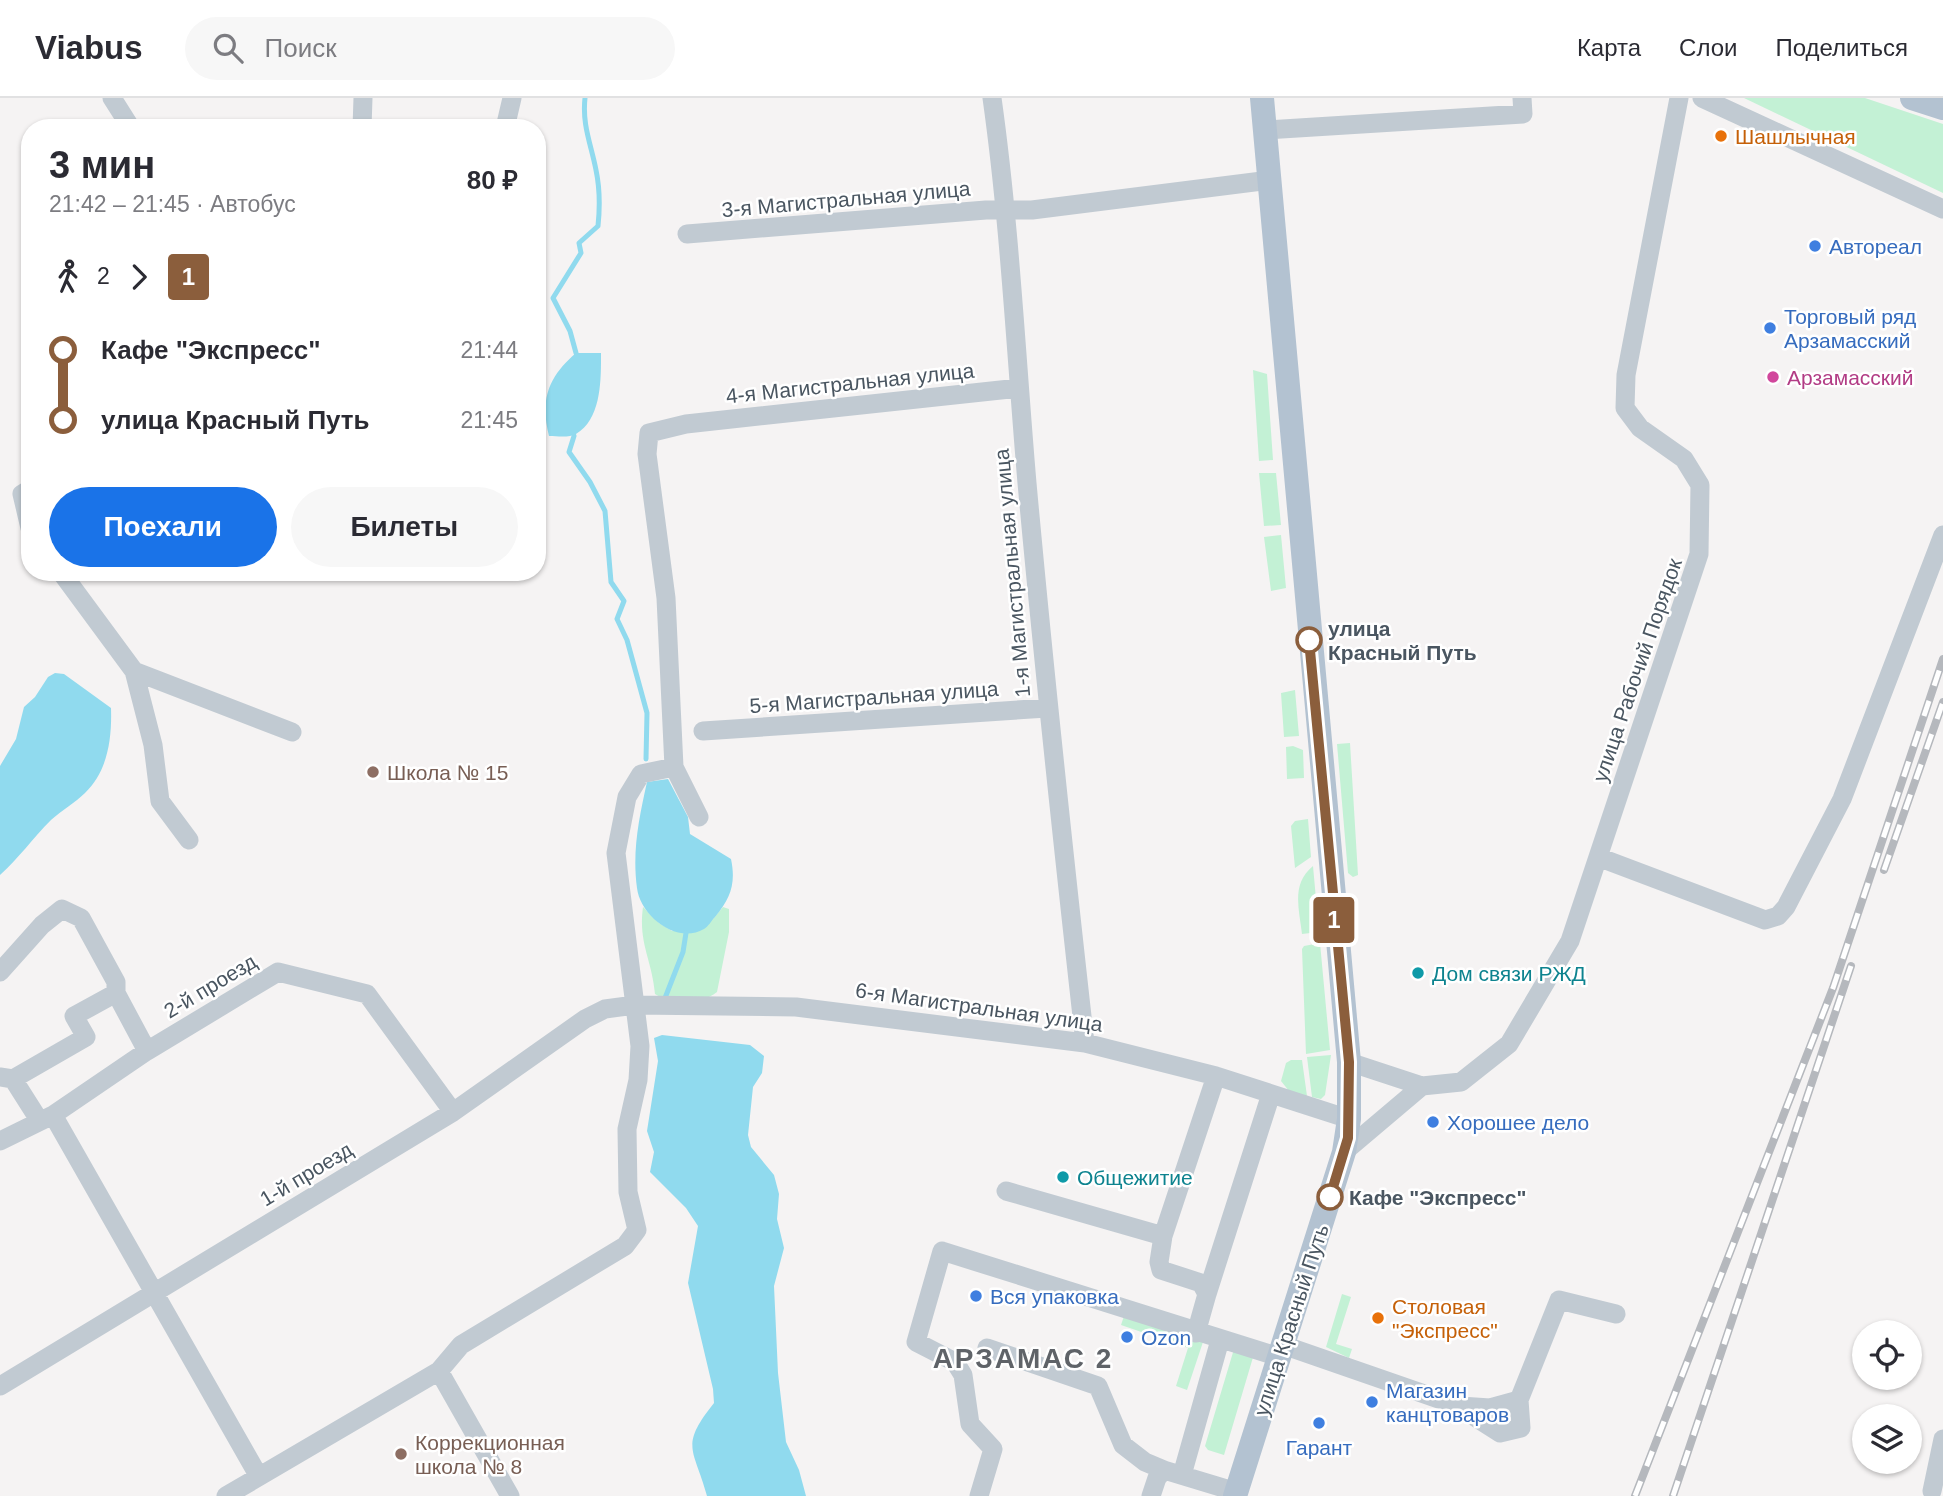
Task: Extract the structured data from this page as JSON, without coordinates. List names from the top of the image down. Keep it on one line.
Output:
{"streets":{"main road":["улица Красный Путь"],"street":["3-я Магистральная улица","4-я Магистральная улица","1-я Магистральная улица","улица Рабочий Порядок","5-я Магистральная улица","2-й проезд","6-я Магистральная улица","1-й проезд"]},"crossings":[["3-я Магистральная улица","1-я Магистральная улица"],["3-я Магистральная улица","улица Красный Путь"],["4-я Магистральная улица","1-я Магистральная улица"],["1-я Магистральная улица","5-я Магистральная улица"],["1-я Магистральная улица","6-я Магистральная улица"],["улица Рабочий Порядок","улица Красный Путь"],["2-й проезд","1-й проезд"],["6-я Магистральная улица","1-й проезд"],["6-я Магистральная улица","улица Красный Путь"]],"districts":["АРЗАМАС 2"],"places":["Шашлычная","Автореал","Торговый ряд Арзамасский","Арзамасский","улица Красный Путь","Школа № 15","Дом связи РЖД","Хорошее дело","Общежитие","Кафе \"Экспресс\"","Вся упаковка","Столовая \"Экспресс\"","Ozon","Магазин канцтоваров","Гарант","Коррекционная школа № 8"],"lines":["bus line 1"],"page":{"header":"Viabus","search":"Поиск","nav":["Карта","Слои","Поделиться"],"on_map":"1","heading":["3 мин","21:42 – 21:45 · Автобус","80 ₽"],"legs":["2","1"],"list":[{"name":"Кафе \"Экспресс\"","value":"21:44"},{"name":"улица Красный Путь","value":"21:45"}],"buttons":["Поехали","Билеты"]}}
